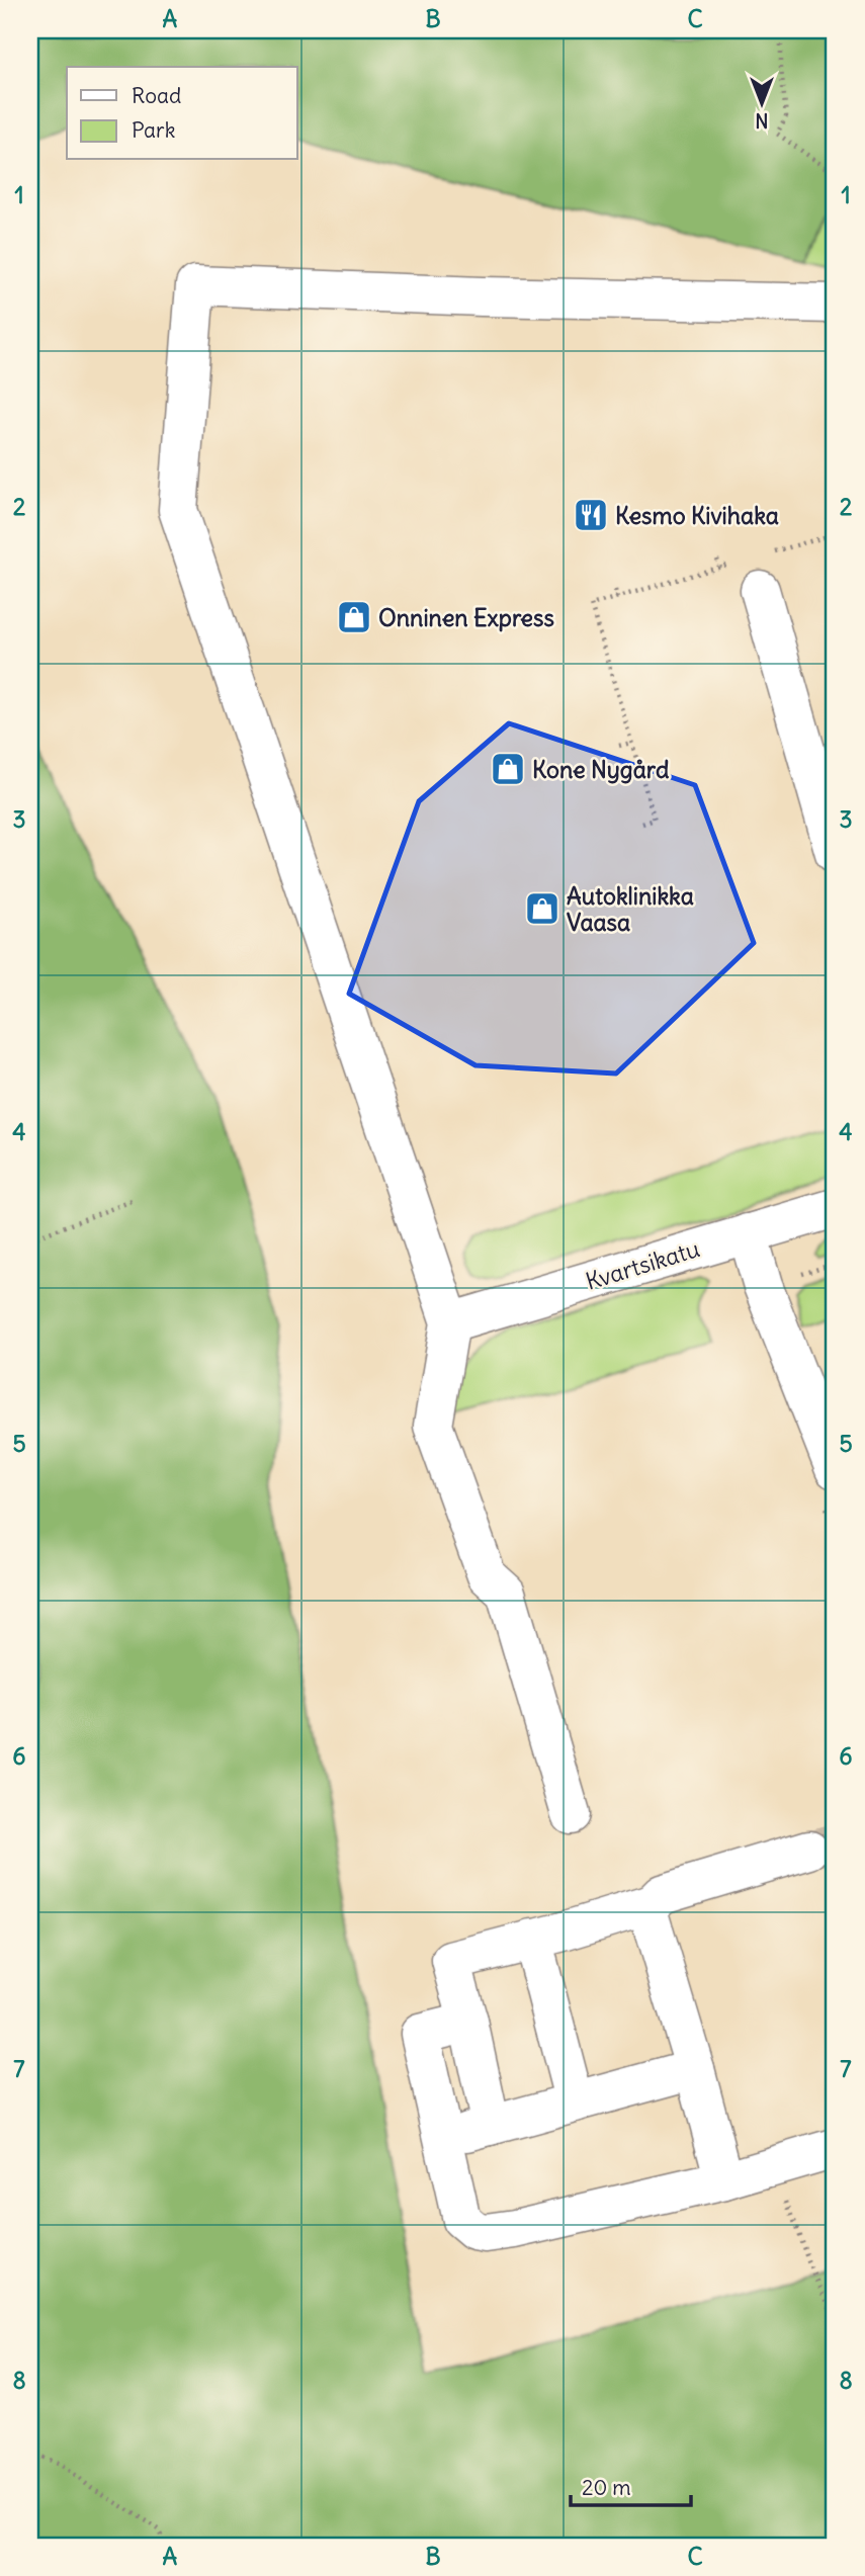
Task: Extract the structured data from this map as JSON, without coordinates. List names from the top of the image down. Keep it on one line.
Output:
{"streets":{"street":["Kvartsikatu"]},"places":{"restaurant":["Kesmo Kivihaka"],"shop":["Onninen Express","Kone Nygård","Autoklinikka Vaasa"]},"legend":["Road","Park"],"scale_bar":"20 m","north":"bottom","grid":{"columns":["A","B","C"],"rows":["1","2","3","4","5","6","7","8"]}}
